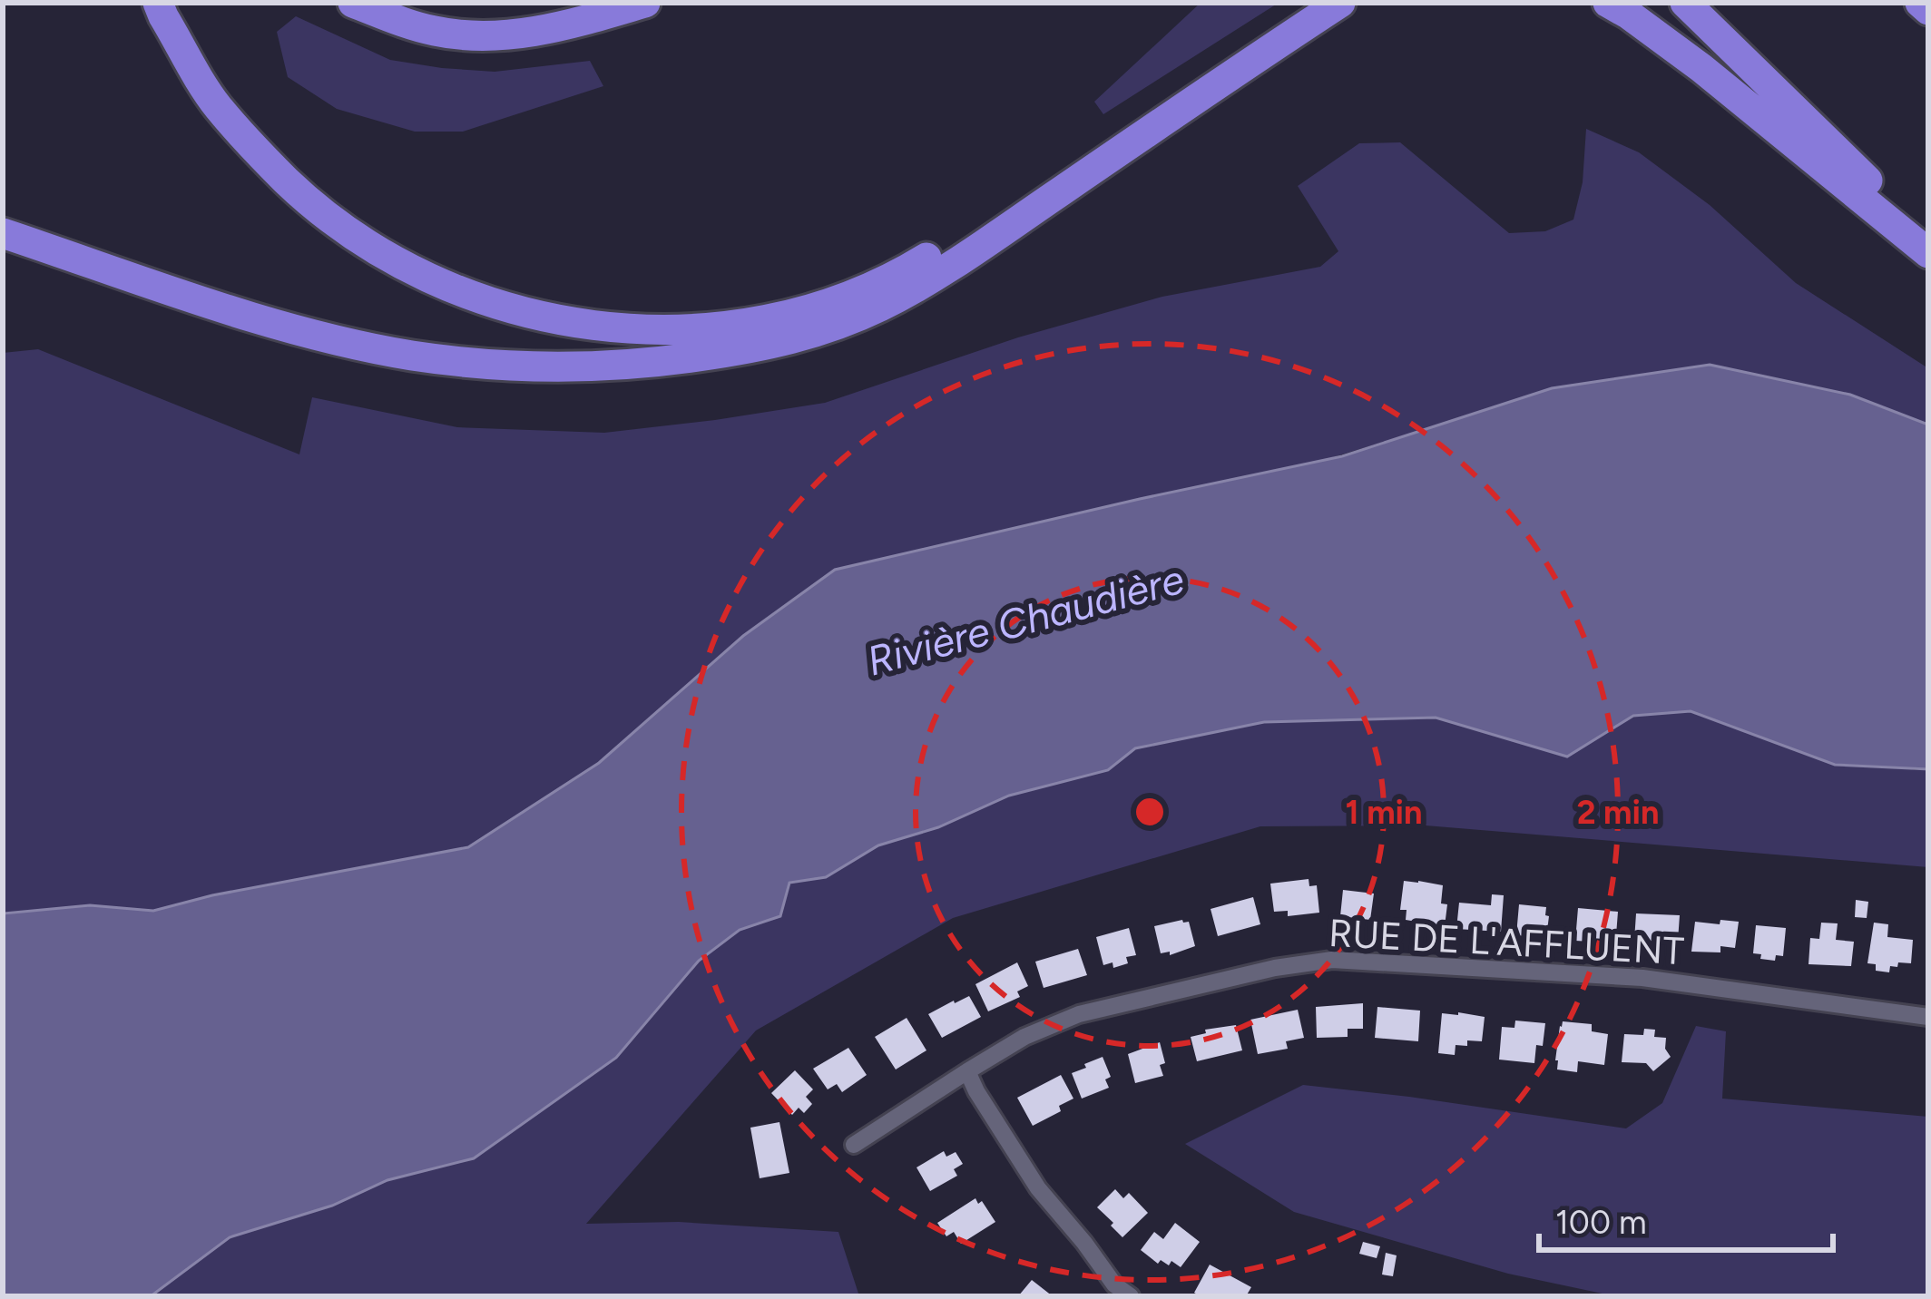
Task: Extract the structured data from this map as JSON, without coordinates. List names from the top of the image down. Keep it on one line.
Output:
{"streets":{"street":["RUE DE L'AFFLUENT"]},"water":["Rivière Chaudière"],"scale_bar":"100 m","rings":["1 min","2 min"]}
